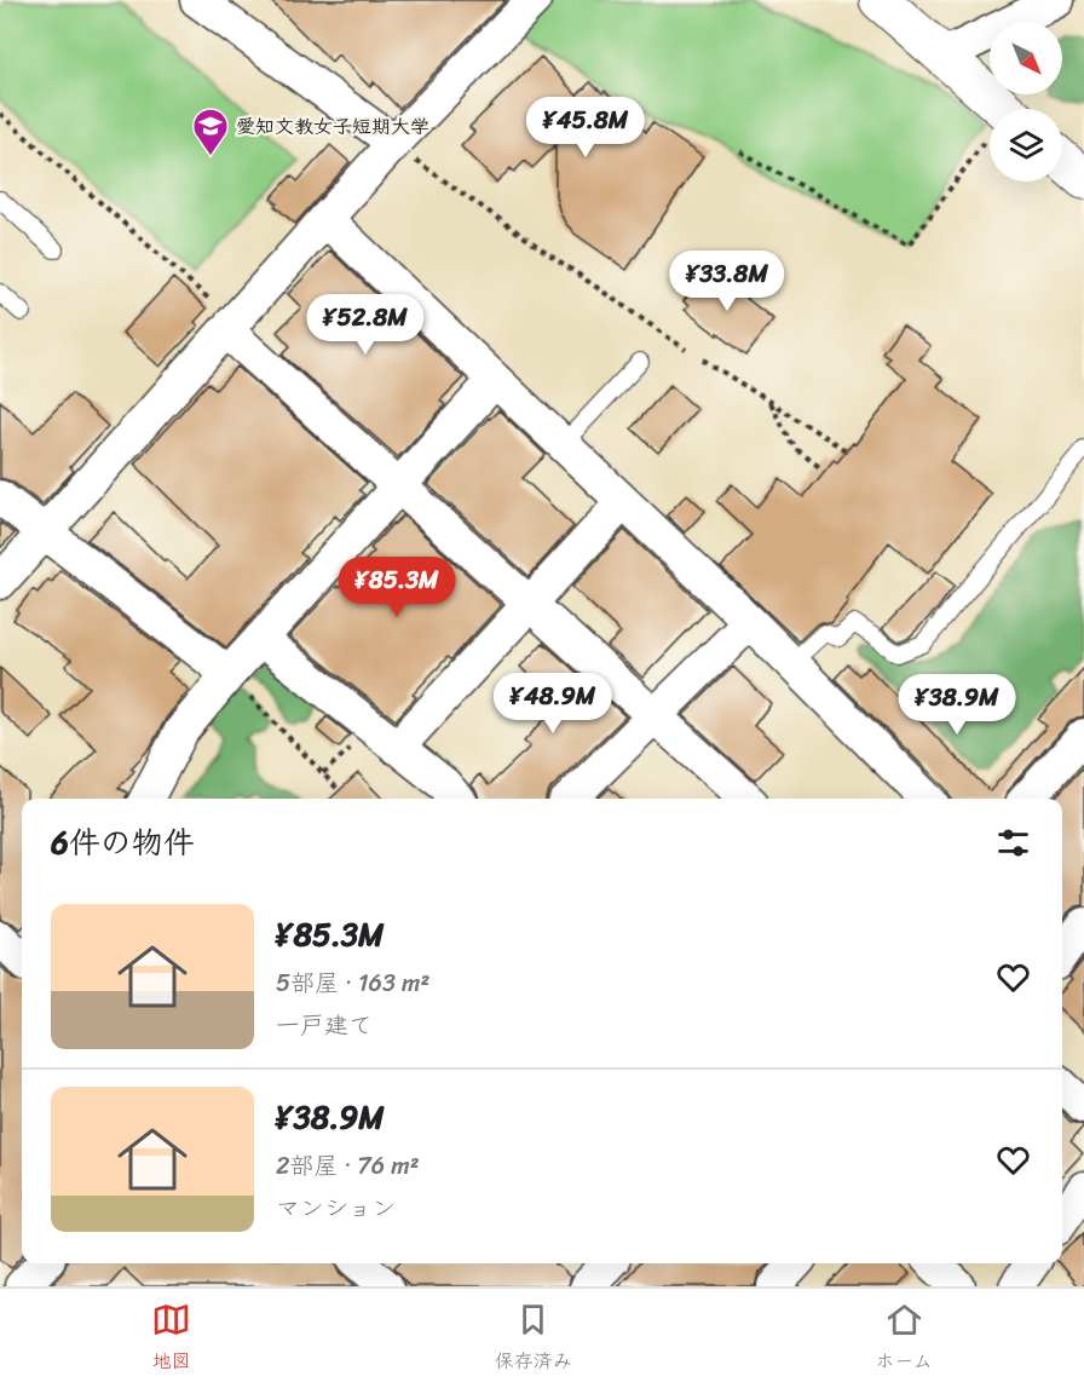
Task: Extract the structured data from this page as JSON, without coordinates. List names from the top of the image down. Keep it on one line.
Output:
{"places":{"school or university":["愛知文教女子短期大学"]},"north":"bottom right","page":{"price":["¥45.8M","¥33.8M","¥52.8M","¥85.3M","¥48.9M","¥38.9M"],"heading":"6件の物件","list":[{"name":"¥85.3M","note":"5部屋 · 163 m² · 一戸建て"},{"name":"¥38.9M","note":"2部屋 · 76 m² · マンション"}],"tabs":["地図","保存済み","ホーム"]}}
